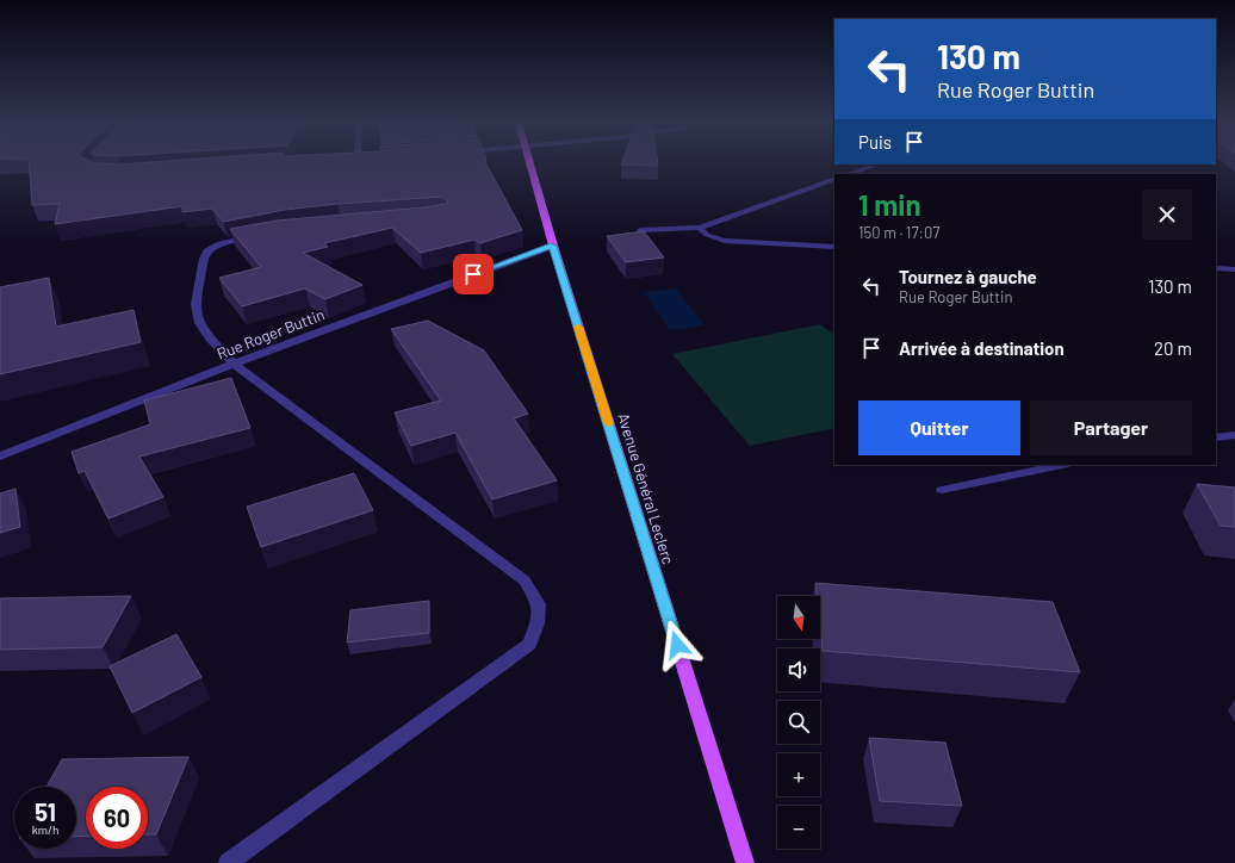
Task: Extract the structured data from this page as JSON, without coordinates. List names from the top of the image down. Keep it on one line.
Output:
{"streets":{"main road":["Avenue Général Leclerc"],"street":["Rue Roger Buttin"]},"crossings":[["Rue Roger Buttin","Avenue Général Leclerc"]],"north":"bottom","page":{"turn":["130 m","Rue Roger Buttin"],"then":"Puis","heading":["1 min","150 m · 17:07"],"list":[{"name":"Tournez à gauche","note":"Rue Roger Buttin","value":"130 m"},{"name":"Arrivée à destination","value":"20 m"}],"buttons":["Quitter","Partager"],"map_buttons":["+","−"],"speed":"51 km/h","limit":"60"}}
